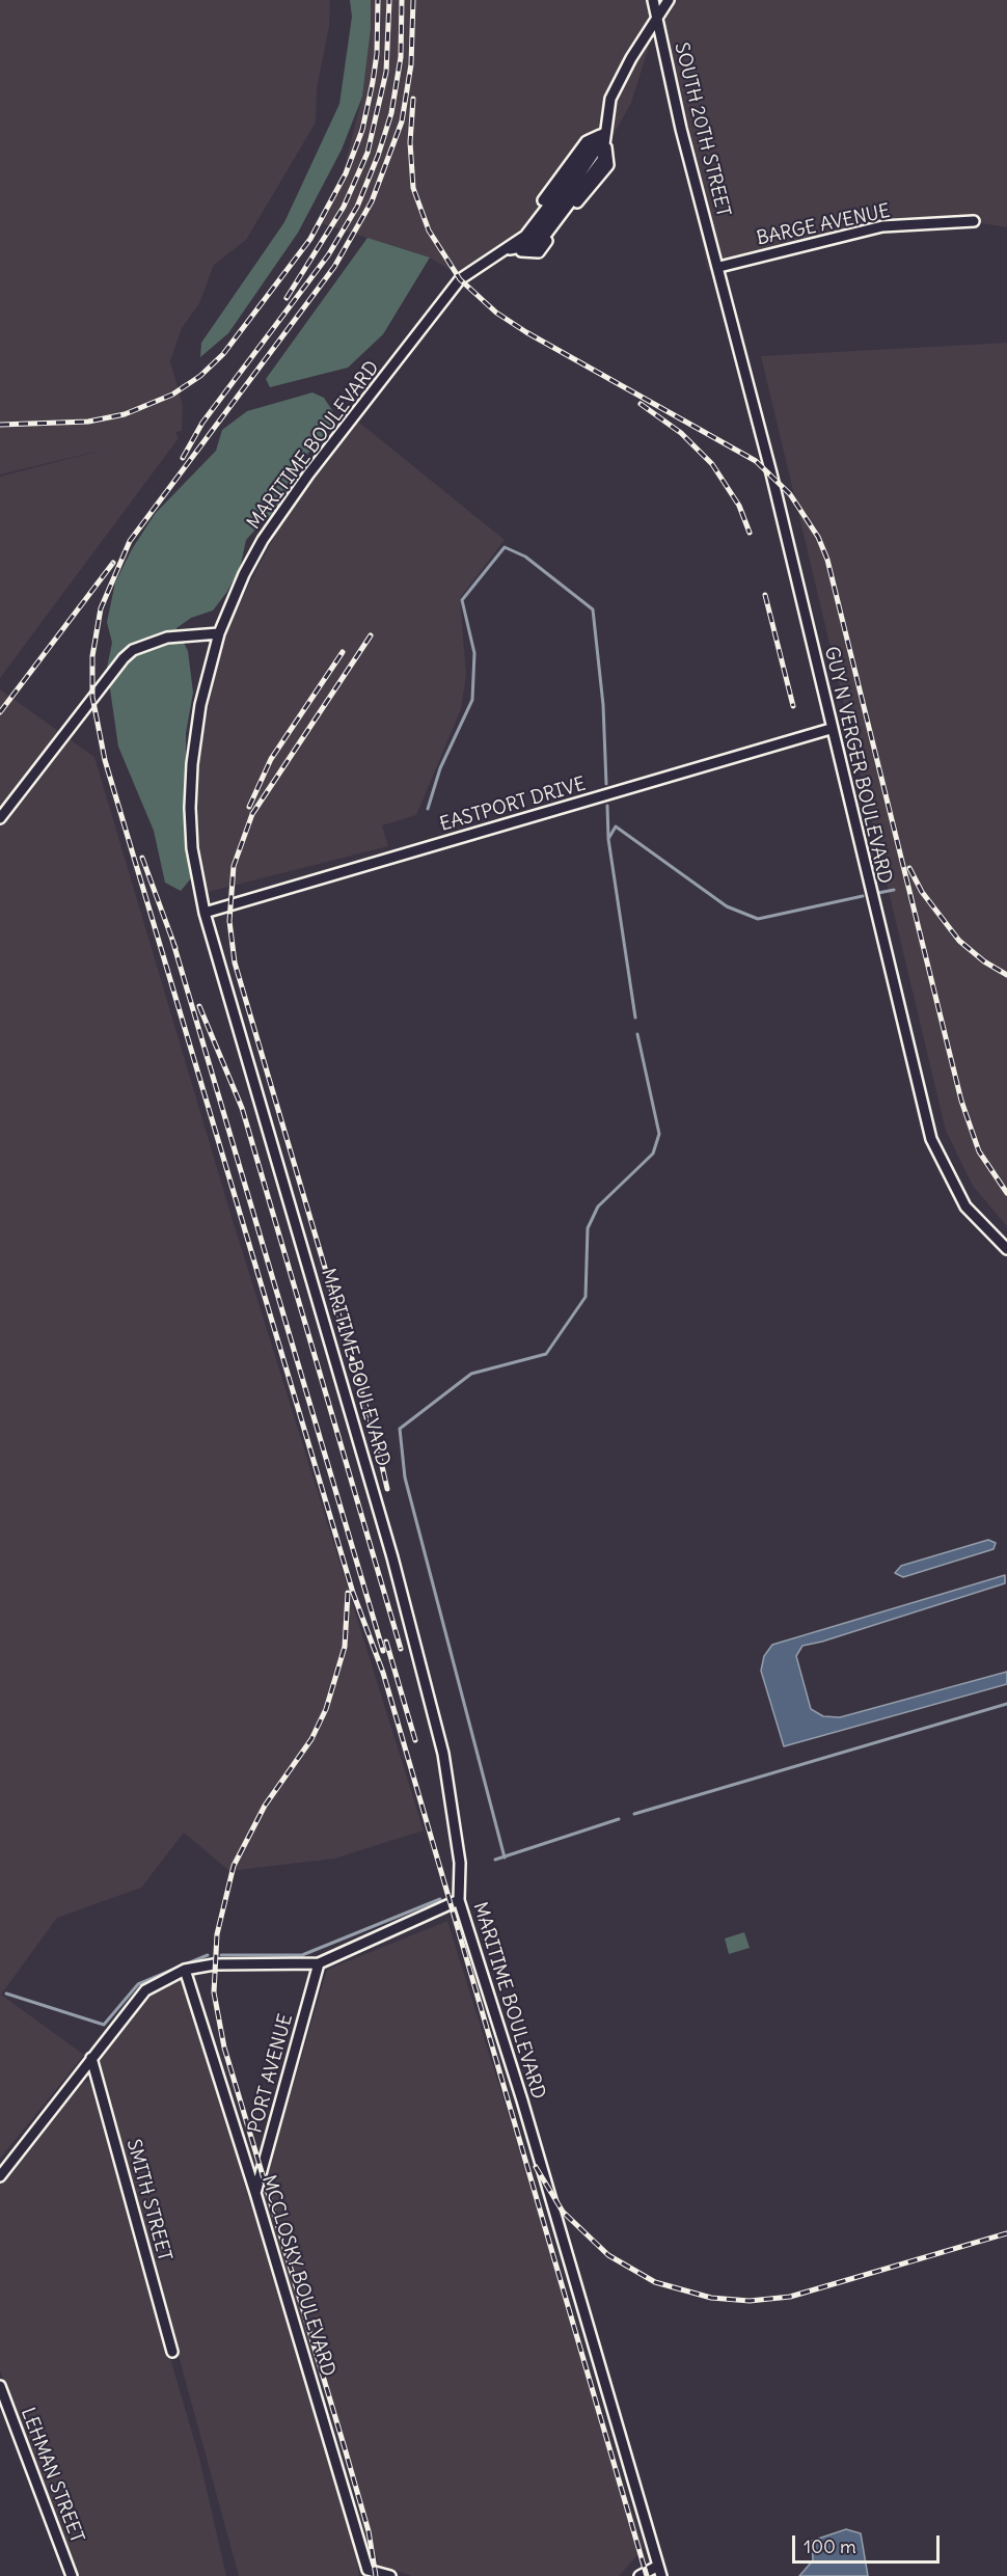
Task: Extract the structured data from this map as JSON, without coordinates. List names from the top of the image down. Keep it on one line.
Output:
{"streets":{"street":["SOUTH 20TH STREET","BARGE AVENUE","MARITIME BOULEVARD","GUY N VERGER BOULEVARD","EASTPORT DRIVE","PORT AVENUE","SMITH STREET","MCCLOSKY BOULEVARD","LEHMAN STREET"]},"crossings":[["SOUTH 20TH STREET","BARGE AVENUE"],["SOUTH 20TH STREET","MARITIME BOULEVARD"],["SOUTH 20TH STREET","GUY N VERGER BOULEVARD"],["BARGE AVENUE","GUY N VERGER BOULEVARD"],["MARITIME BOULEVARD","EASTPORT DRIVE"],["GUY N VERGER BOULEVARD","EASTPORT DRIVE"],["PORT AVENUE","MCCLOSKY BOULEVARD"]],"scale_bar":"100 m"}
